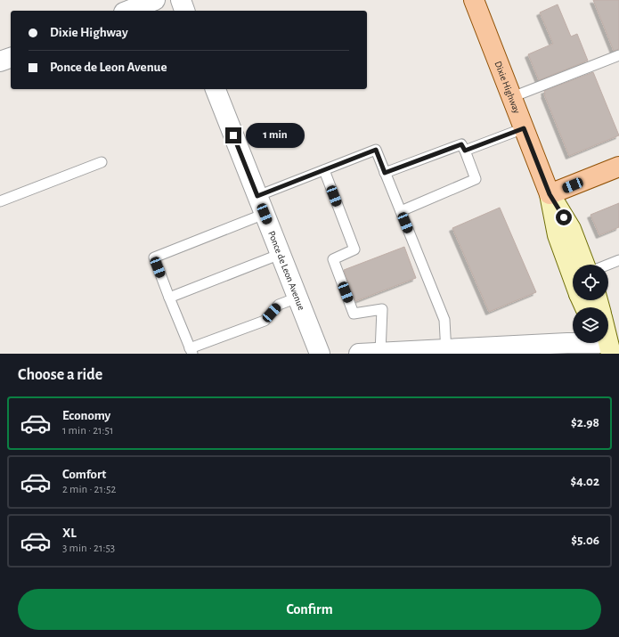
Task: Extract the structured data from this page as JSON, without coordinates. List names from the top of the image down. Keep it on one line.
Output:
{"streets":{"main road":["Dixie Highway"],"street":["Ponce de Leon Avenue"]},"page":{"banner":["Dixie Highway","Ponce de Leon Avenue"],"bubble":"1 min","heading":"Choose a ride","list":[{"name":"Economy","note":"1 min · 21:51","value":"$2.98"},{"name":"Comfort","note":"2 min · 21:52","value":"$4.02"},{"name":"XL","note":"3 min · 21:53","value":"$5.06"}],"buttons":"Confirm"}}
